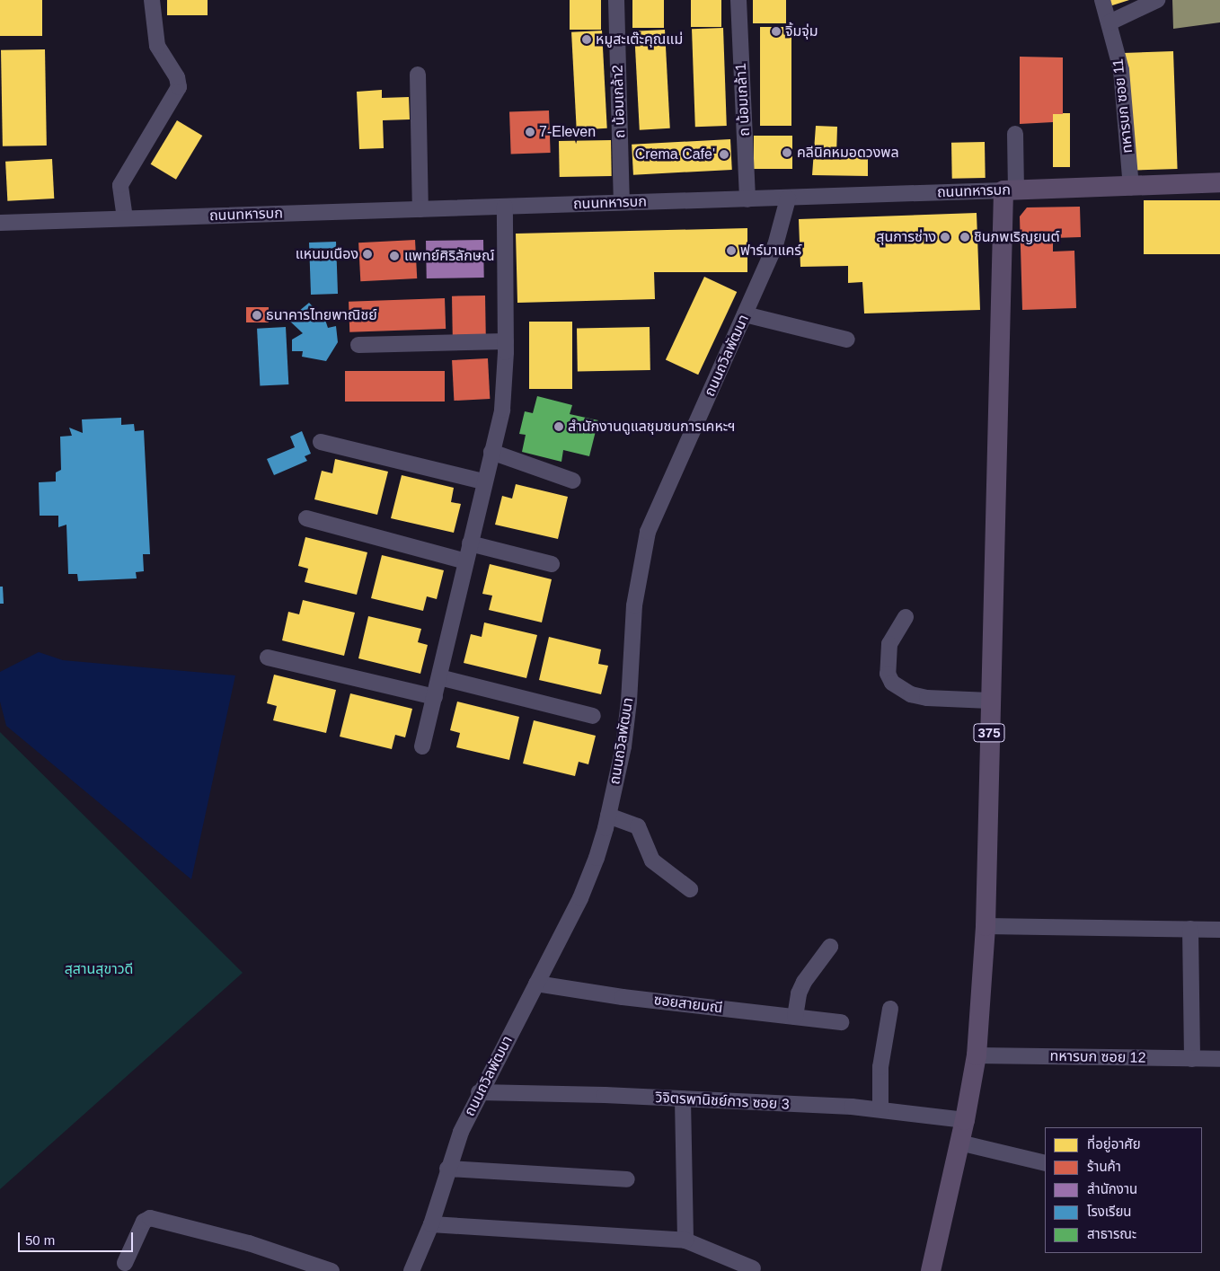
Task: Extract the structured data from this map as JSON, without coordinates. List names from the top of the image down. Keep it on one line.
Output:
{"streets":{"main road":["ถนนทหารบก","375"],"street":["ถ น้อมเกล้า1","ถ น้อมเกล้า2","ทหารบก ซอย 11","ถนนถวิลพัฒนา","ซอยสายมณี","ทหารบก ซอย 12","วิจิตรพานิชย์การ ซอย 3"]},"crossings":[["ถ น้อมเกล้า1","ถนนทหารบก"],["ถ น้อมเกล้า2","ถนนทหารบก"],["ทหารบก ซอย 11","ถนนทหารบก"],["ถนนทหารบก","ถนนถวิลพัฒนา"],["ถนนทหารบก","375"],["ถนนถวิลพัฒนา","ซอยสายมณี"],["ถนนถวิลพัฒนา","วิจิตรพานิชย์การ ซอย 3"],["375","ทหารบก ซอย 12"],["375","วิจิตรพานิชย์การ ซอย 3"]],"parks":["สุสานสุขาวดี"],"places":["จิ้มจุ่ม","หมูสะเต๊ะคุณแม่","7-Eleven","คลีนิคหมอดวงพล","Crema Cafe'","สุนการช่าง","ชินภพเริญยนต์","ฟาร์มาแคร์","แหนมเนือง","แพทย์ศิริลักษณ์","ธนาคารไทยพาณิชย์","สำนักงานดูแลชุมชนการเคหะฯ"],"legend":["ที่อยู่อาศัย","ร้านค้า","สำนักงาน","โรงเรียน","สาธารณะ"],"scale_bar":"50 m"}
